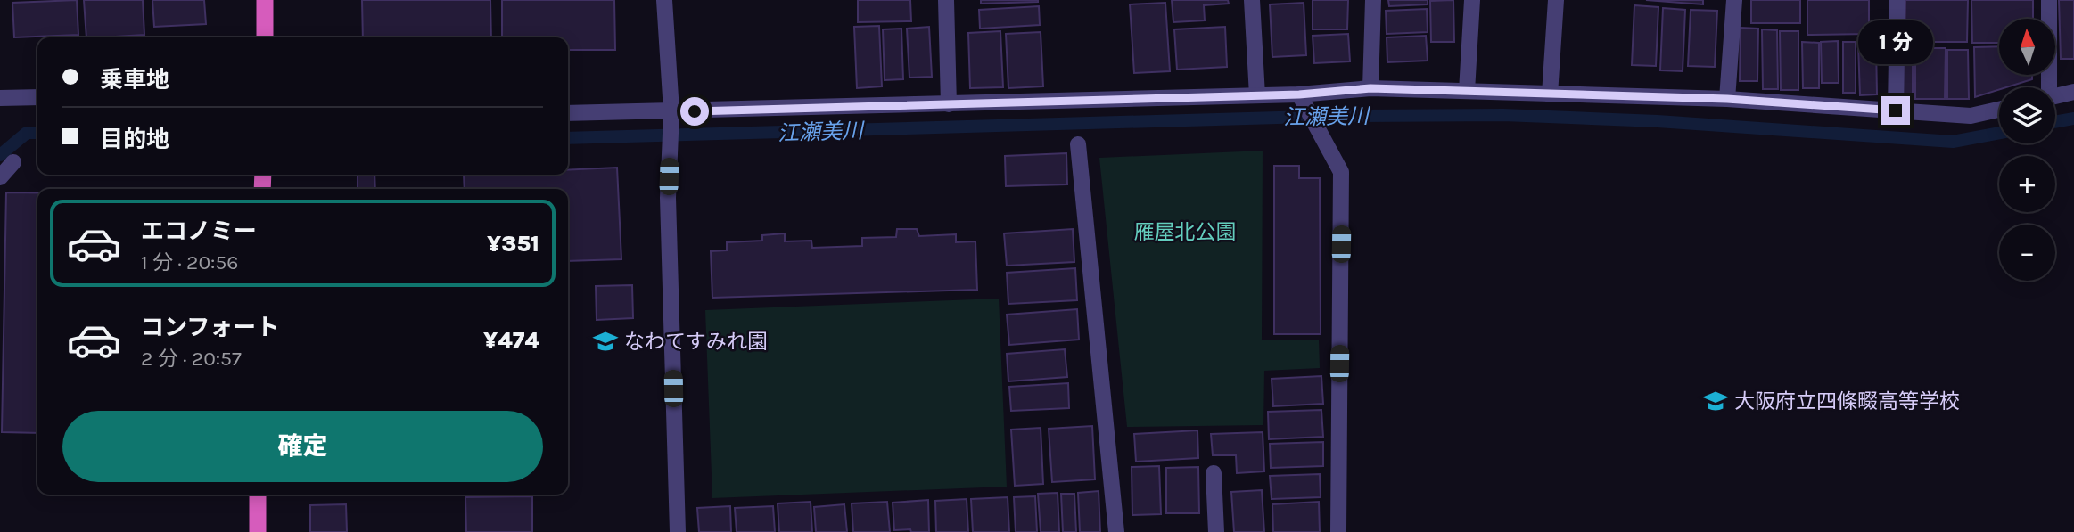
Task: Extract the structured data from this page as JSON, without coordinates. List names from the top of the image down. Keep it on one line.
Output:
{"water":["江瀬美川"],"parks":["雁屋北公園"],"places":{"school or university":["なわてすみれ園","大阪府立四條畷高等学校"]},"north":"top","page":{"map_buttons":["+","−"],"bubble":"1 分","banner":["乗車地","目的地"],"list":[{"name":"エコノミー","note":"1 分 · 20:56","value":"¥351"},{"name":"コンフォート","note":"2 分 · 20:57","value":"¥474"}],"buttons":"確定"}}
